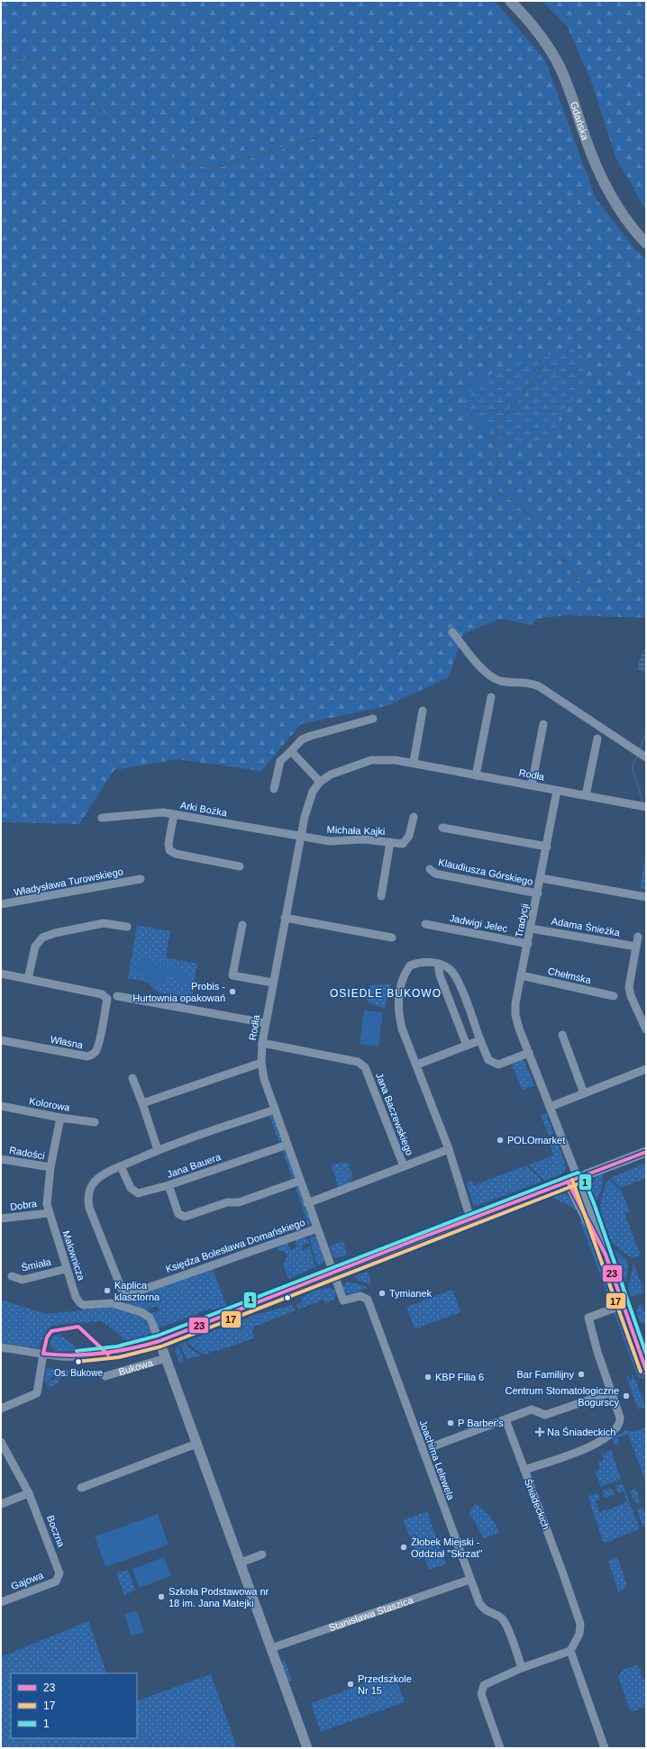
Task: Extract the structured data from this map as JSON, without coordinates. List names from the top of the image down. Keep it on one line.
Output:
{"streets":{"main road":["Gdańska"],"street":["Rodła","Arki Bożka","Michała Kajki","Klaudiusza Górskiego","Władysława Turowskiego","Tradycji","Jadwigi Jelec","Adama Śnieżka","Chełmska","Własna","Kolorowa","Jana Baczewskiego","Radości","Jana Bauera","Dobra","Księdza Bolesława Domańskiego","Malownicza","Śmiała","Bukowa","Joachima Lelewela","Śniadeckich","Boczna","Gajowa","Stanisława Staszica"]},"crossings":[["Rodła","Arki Bożka"],["Rodła","Michała Kajki"],["Rodła","Tradycji"],["Rodła","Jana Baczewskiego"],["Rodła","Jana Bauera"],["Rodła","Księdza Bolesława Domańskiego"],["Rodła","Bukowa"],["Rodła","Joachima Lelewela"],["Arki Bożka","Michała Kajki"],["Klaudiusza Górskiego","Tradycji"],["Tradycji","Jadwigi Jelec"],["Tradycji","Adama Śnieżka"],["Tradycji","Chełmska"],["Tradycji","Bukowa"],["Kolorowa","Malownicza"],["Radości","Malownicza"],["Jana Bauera","Księdza Bolesława Domańskiego"],["Dobra","Malownicza"],["Malownicza","Śmiała"],["Malownicza","Bukowa"],["Bukowa","Joachima Lelewela"],["Joachima Lelewela","Stanisława Staszica"],["Boczna","Gajowa"]],"districts":["OSIEDLE BUKOWO"],"places":{"other":["Probis - Hurtownia opakowań","POLOmarket","Kaplica klasztorna","Tymianek","Os. Bukowe","Bar Familijny","KBP Filia 6","Centrum Stomatologiczne Bogurscy","P Barber's","Żłobek Miejski - Oddział \"Skrzat\"","Szkoła Podstawowa nr 18 im. Jana Matejki","Przedszkole Nr 15"],"health":["Na Śniadeckich"]},"lines":["transit line 23","transit line 1","transit line 17"],"legend":["23","17","1"]}
